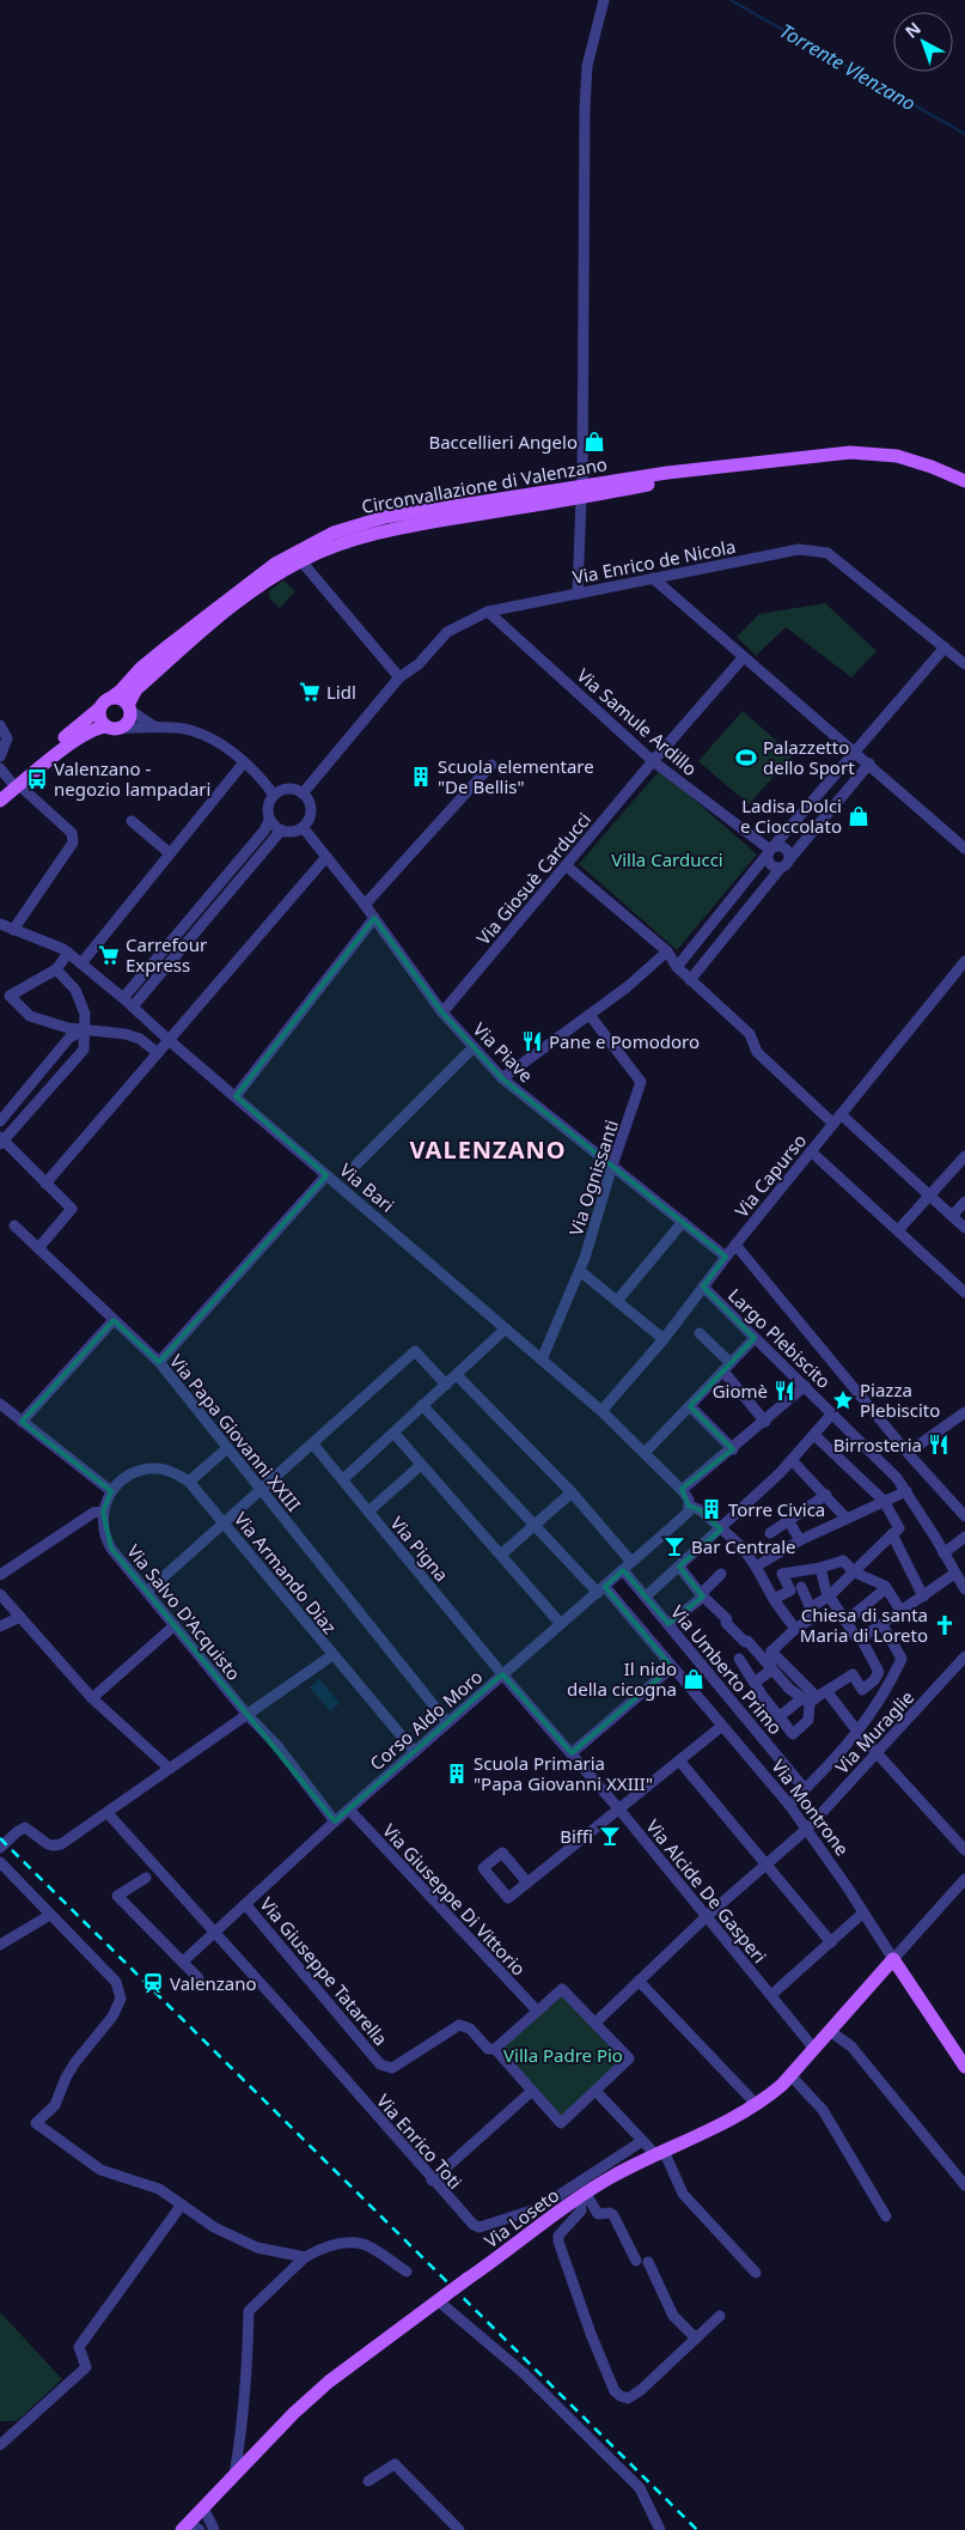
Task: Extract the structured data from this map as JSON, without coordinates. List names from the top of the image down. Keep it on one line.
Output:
{"streets":{"main road":["Circonvallazione di Valenzano","Via Montrone","Via Loseto"],"street":["Via Enrico de Nicola","Via Samule Ardillo","Via Giosuè Carducci","Via Piave","Via Capurso","Via Ognissanti","Via Bari","Largo Plebiscito","Via Papa Giovanni XXIII","Via Pigna","Via Armando Diaz","Via Salvo D'Acquisto","Via Umberto Primo","Corso Aldo Moro","Via Muraglie","Via Alcide De Gasperi","Via Giuseppe Di Vittorio","Via Giuseppe Tatarella","Via Enrico Toti"]},"crossings":[["Via Enrico de Nicola","Via Samule Ardillo"],["Via Enrico de Nicola","Via Piave"],["Via Samule Ardillo","Via Giosuè Carducci"],["Via Giosuè Carducci","Via Piave"],["Via Piave","Via Capurso"],["Via Piave","Via Ognissanti"],["Via Capurso","Via Bari"],["Via Capurso","Largo Plebiscito"],["Via Ognissanti","Via Bari"],["Via Bari","Corso Aldo Moro"],["Via Papa Giovanni XXIII","Corso Aldo Moro"],["Via Pigna","Corso Aldo Moro"],["Via Pigna","Via Alcide De Gasperi"],["Via Armando Diaz","Via Salvo D'Acquisto"],["Via Armando Diaz","Corso Aldo Moro"],["Via Salvo D'Acquisto","Corso Aldo Moro"],["Via Umberto Primo","Corso Aldo Moro"],["Corso Aldo Moro","Via Montrone"],["Corso Aldo Moro","Via Alcide De Gasperi"],["Corso Aldo Moro","Via Giuseppe Di Vittorio"],["Corso Aldo Moro","Via Giuseppe Tatarella"],["Corso Aldo Moro","Via Enrico Toti"],["Via Muraglie","Via Montrone"],["Via Muraglie","Via Alcide De Gasperi"],["Via Montrone","Via Loseto"],["Via Alcide De Gasperi","Via Loseto"]],"districts":["VALENZANO"],"water":["Torrente Vlenzano"],"parks":["Villa Carducci","Villa Padre Pio"],"places":{"shop":["Baccellieri Angelo","Ladisa Dolci e Cioccolato","Il nido della cicogna"],"supermarket":["Lidl","Carrefour Express"],"sports":["Palazzetto dello Sport"],"building":["Scuola elementare \"De Bellis\"","Torre Civica","Scuola Primaria \"Papa Giovanni XXIII\""],"bus stop":["Valenzano - negozio lampadari"],"restaurant":["Pane e Pomodoro","Giomè","Birrosteria"],"place":["Piazza Plebiscito"],"bar":["Bar Centrale","Biffi"],"church":["Chiesa di santa Maria di Loreto"],"station":["Valenzano"]},"north":"top left"}
